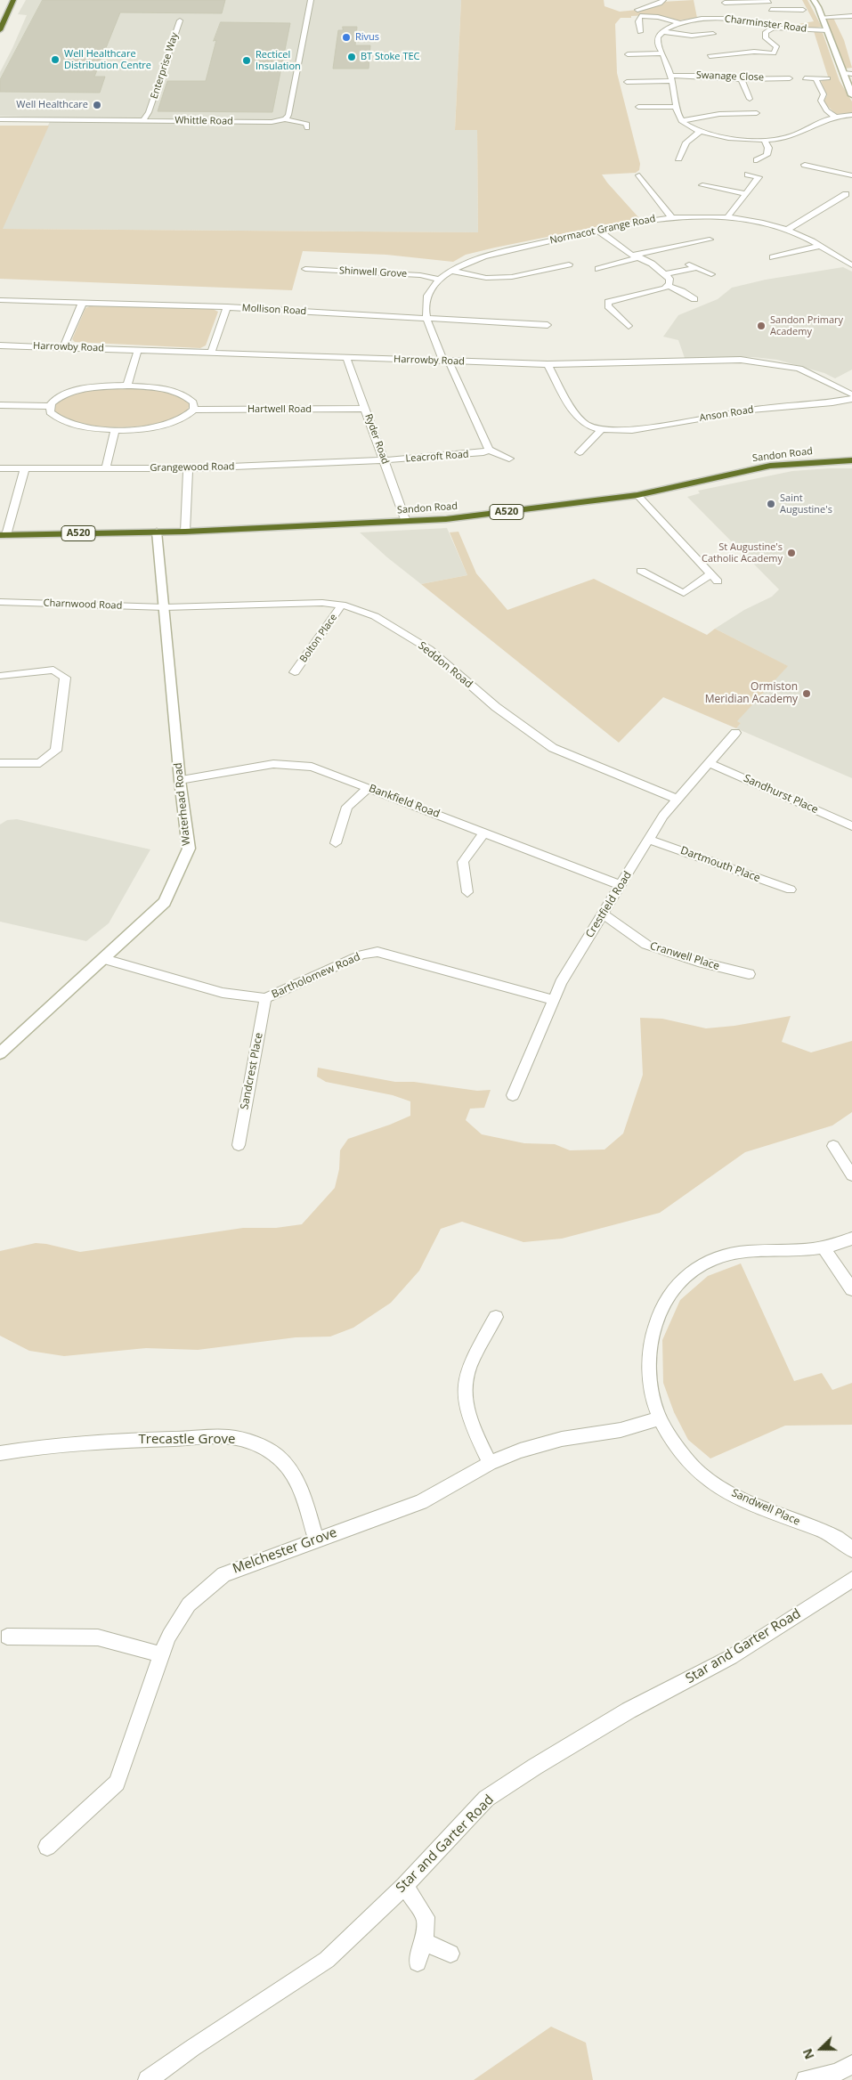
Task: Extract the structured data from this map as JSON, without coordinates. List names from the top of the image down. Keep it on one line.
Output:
{"streets":{"highway":["Sandon Road","A520"],"street":["Charminster Road","Enterprise Way","Swanage Close","Whittle Road","Normacot Grange Road","Shinwell Grove","Mollison Road","Harrowby Road","Hartwell Road","Anson Road","Ryder Road","Leacroft Road","Grangewood Road","Charnwood Road","Bolton Place","Seddon Road","Sandhurst Place","Bankfield Road","Waterhead Road","Dartmouth Place","Crestfield Road","Cranwell Place","Bartholomew Road","Sandcrest Place","Trecastle Grove","Sandwell Place","Melchester Grove","Star and Garter Road"]},"crossings":[["Enterprise Way","Whittle Road"],["Normacot Grange Road","Shinwell Grove"],["Normacot Grange Road","Mollison Road"],["Normacot Grange Road","Harrowby Road"],["Harrowby Road","Anson Road"],["Harrowby Road","Ryder Road"],["Hartwell Road","Ryder Road"],["Ryder Road","Sandon Road"],["Ryder Road","Leacroft Road"],["Ryder Road","Grangewood Road"],["Sandon Road","Waterhead Road"],["Leacroft Road","Grangewood Road"],["Charnwood Road","Seddon Road"],["Charnwood Road","Waterhead Road"],["Bolton Place","Seddon Road"],["Seddon Road","Waterhead Road"],["Seddon Road","Crestfield Road"],["Sandhurst Place","Crestfield Road"],["Bankfield Road","Waterhead Road"],["Bankfield Road","Crestfield Road"],["Waterhead Road","Bartholomew Road"],["Dartmouth Place","Crestfield Road"],["Crestfield Road","Cranwell Place"],["Crestfield Road","Bartholomew Road"],["Bartholomew Road","Sandcrest Place"],["Trecastle Grove","Melchester Grove"],["Sandwell Place","Melchester Grove"]],"places":["Rivus","BT Stoke TEC","Well Healthcare Distribution Centre","Recticel Insulation","Well Healthcare","Sandon Primary Academy","Saint Augustine's","St Augustine's Catholic Academy","Ormiston Meridian Academy"],"north":"left"}
